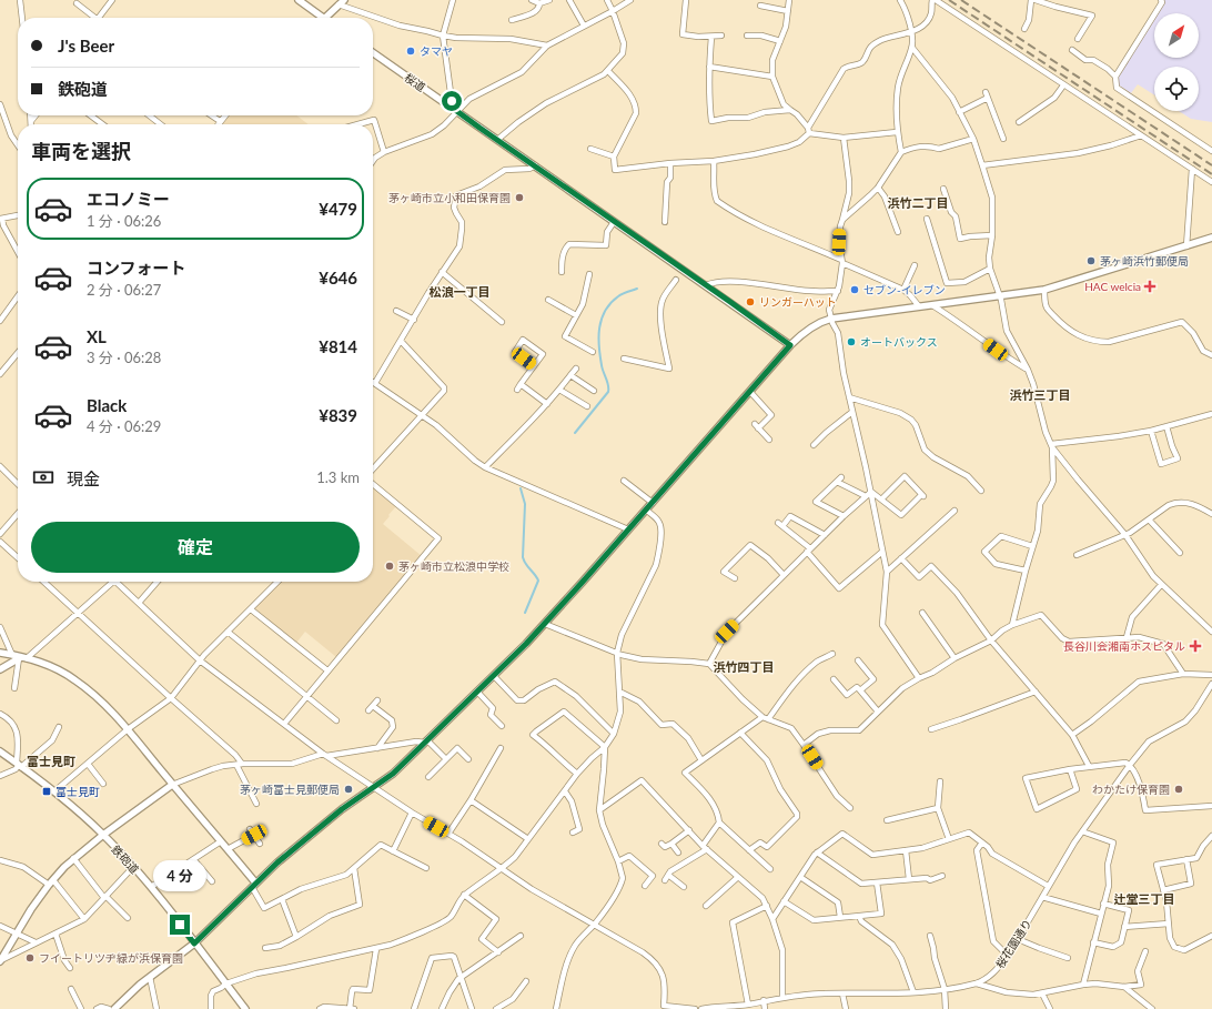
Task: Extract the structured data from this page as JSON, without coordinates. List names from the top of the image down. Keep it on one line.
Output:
{"streets":{"street":["桜道","鉄砲道","桜花園通り"]},"districts":["浜竹二丁目","松浪一丁目","浜竹三丁目","浜竹四丁目","富士見町","辻堂三丁目"],"places":{"other":["タマヤ","茅ヶ崎市立小和田保育園","茅ヶ崎浜竹郵便局","セブン-イレブン","リンガーハット","オートバックス","茅ヶ崎市立松浪中学校","茅ヶ崎富士見郵便局","わかたけ保育園","フイートリツヂ緑が浜保育園"],"health":["HAC welcia","長谷川会湘南ホスピタル"],"transit":["富士見町"]},"north":"top right","page":{"banner":["J's Beer","鉄砲道"],"heading":"車両を選択","list":[{"name":"エコノミー","note":"1 分 · 06:26","value":"¥479"},{"name":"コンフォート","note":"2 分 · 06:27","value":"¥646"},{"name":"XL","note":"3 分 · 06:28","value":"¥814"},{"name":"Black","note":"4 分 · 06:29","value":"¥839"}],"pay":["現金","1.3 km"],"buttons":"確定","bubble":"4 分"}}
